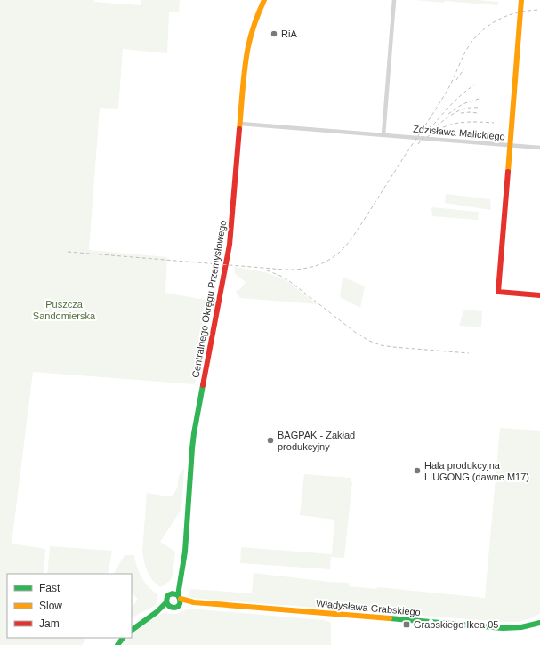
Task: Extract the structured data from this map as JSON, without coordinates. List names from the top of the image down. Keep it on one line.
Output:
{"streets":{"street":["Zdzisława Malickiego","Centralnego Okręgu Przemysłowego","Władysława Grabskiego"]},"crossings":[["Zdzisława Malickiego","Centralnego Okręgu Przemysłowego"],["Centralnego Okręgu Przemysłowego","Władysława Grabskiego"]],"parks":["Puszcza Sandomierska"],"places":{"other":["RiA","BAGPAK - Zakład produkcyjny","Hala produkcyjna LIUGONG (dawne M17)"],"transit":["Grabskiego Ikea 05"]},"legend":["Fast","Slow","Jam"]}
